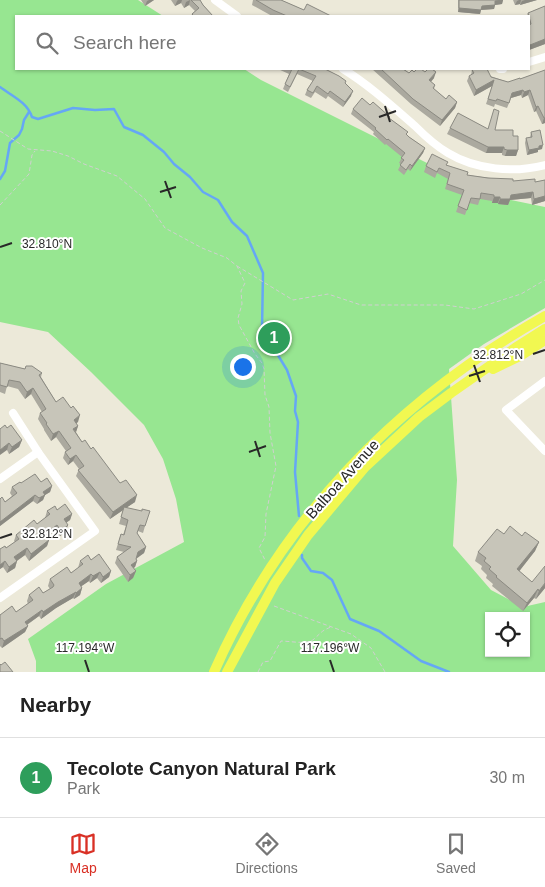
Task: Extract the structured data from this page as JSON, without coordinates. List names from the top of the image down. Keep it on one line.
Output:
{"streets":{"main road":["Balboa Avenue"]},"page":{"search":"Search here","pins":"1","heading":"Nearby","list":[{"mark":"1","name":"Tecolote Canyon Natural Park","note":"Park","value":"30 m"}],"nav":["Map","Directions","Saved"]},"coordinates":["32.810°N","32.812°N","117.194°W","117.196°W"]}
